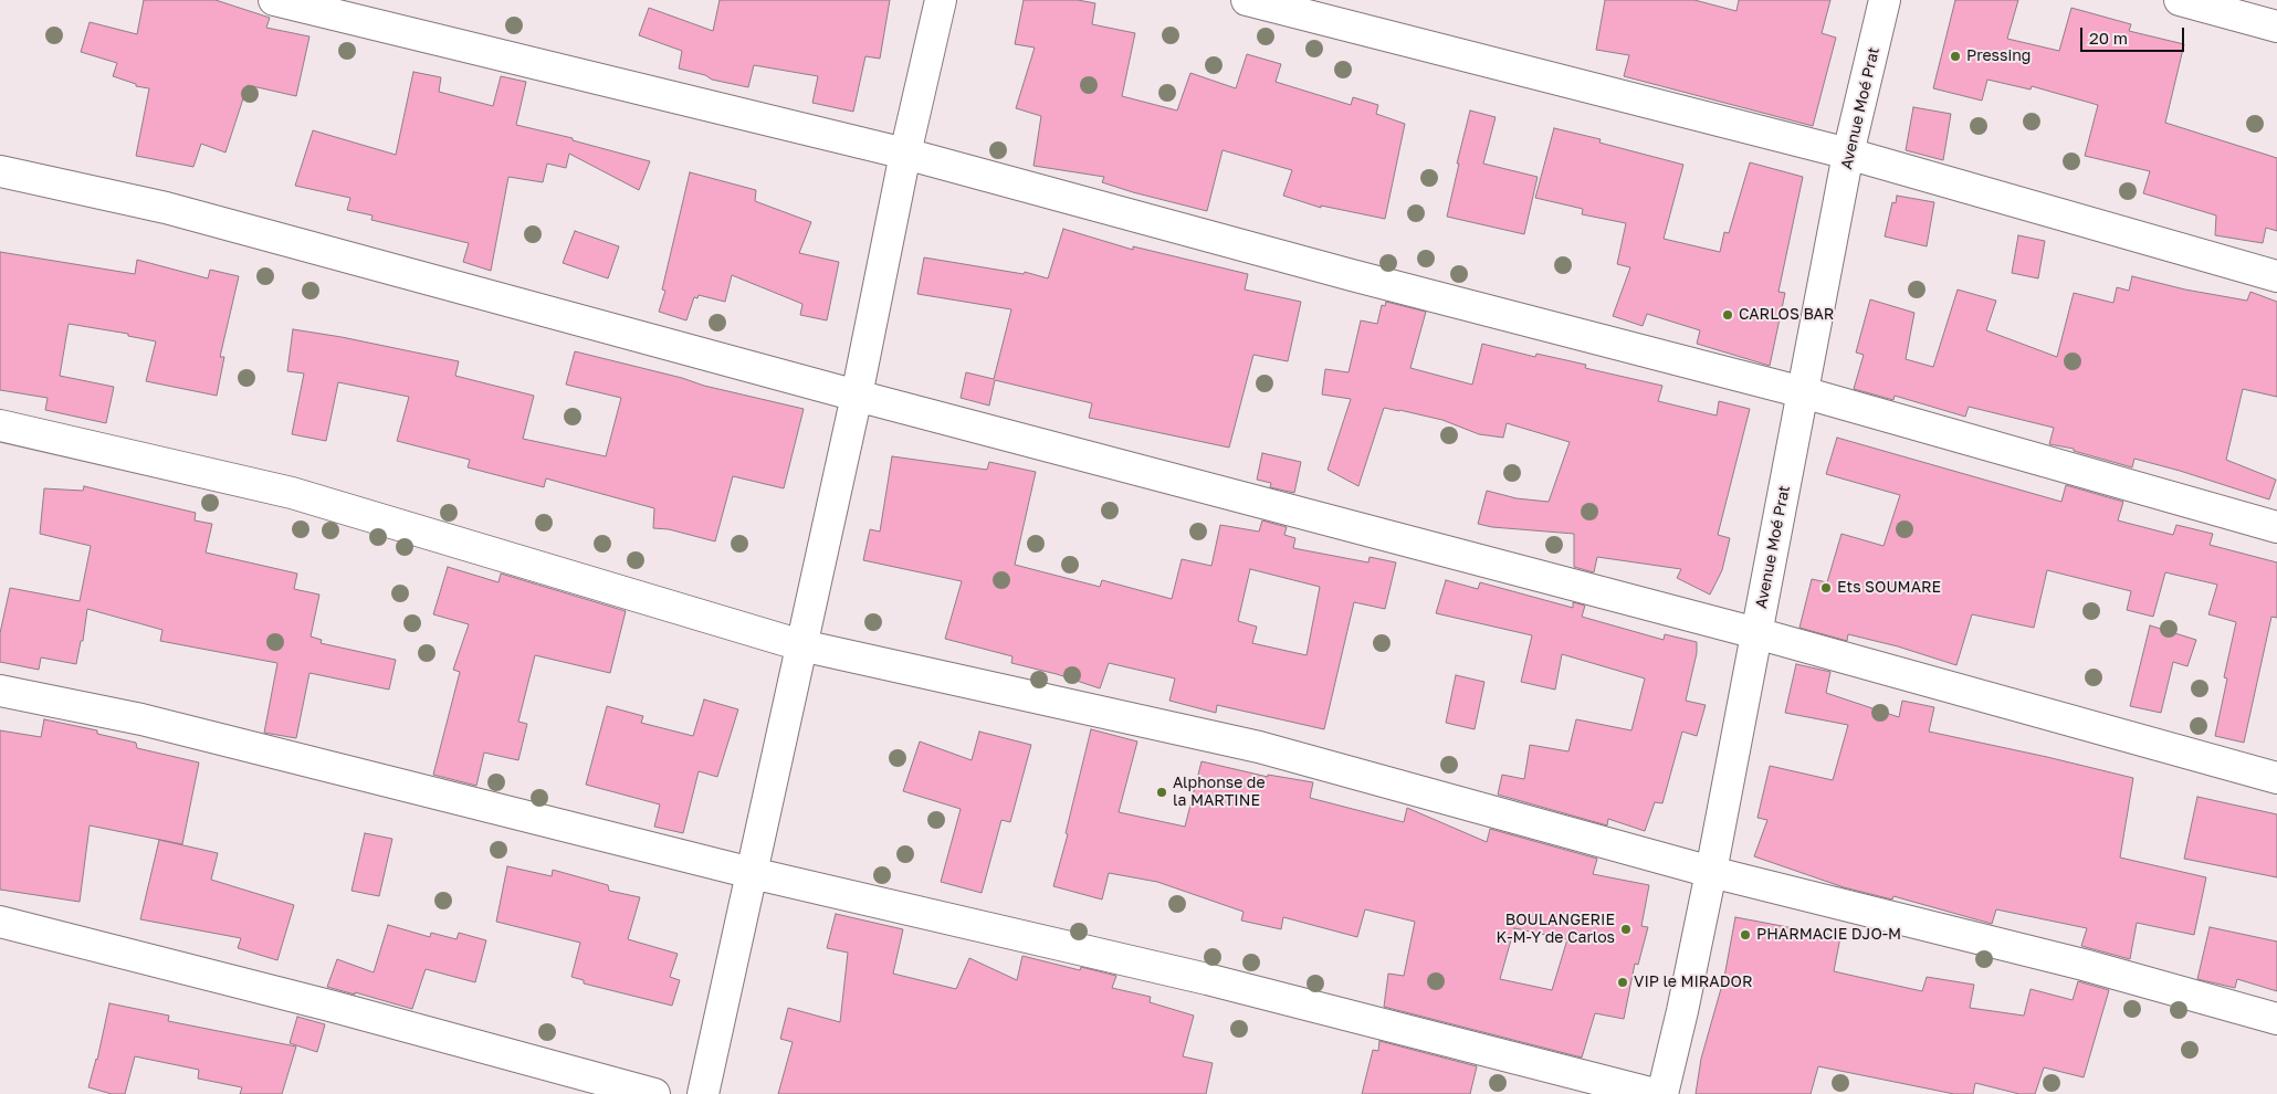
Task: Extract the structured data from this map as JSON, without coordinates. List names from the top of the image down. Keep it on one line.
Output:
{"streets":{"street":["Avenue Moé Prat"]},"places":["Pressing","CARLOS BAR","Ets SOUMARE","Alphonse de la MARTINE","BOULANGERIE K-M-Y de Carlos","PHARMACIE DJO-M","VIP le MIRADOR"],"scale_bar":"20 m"}
